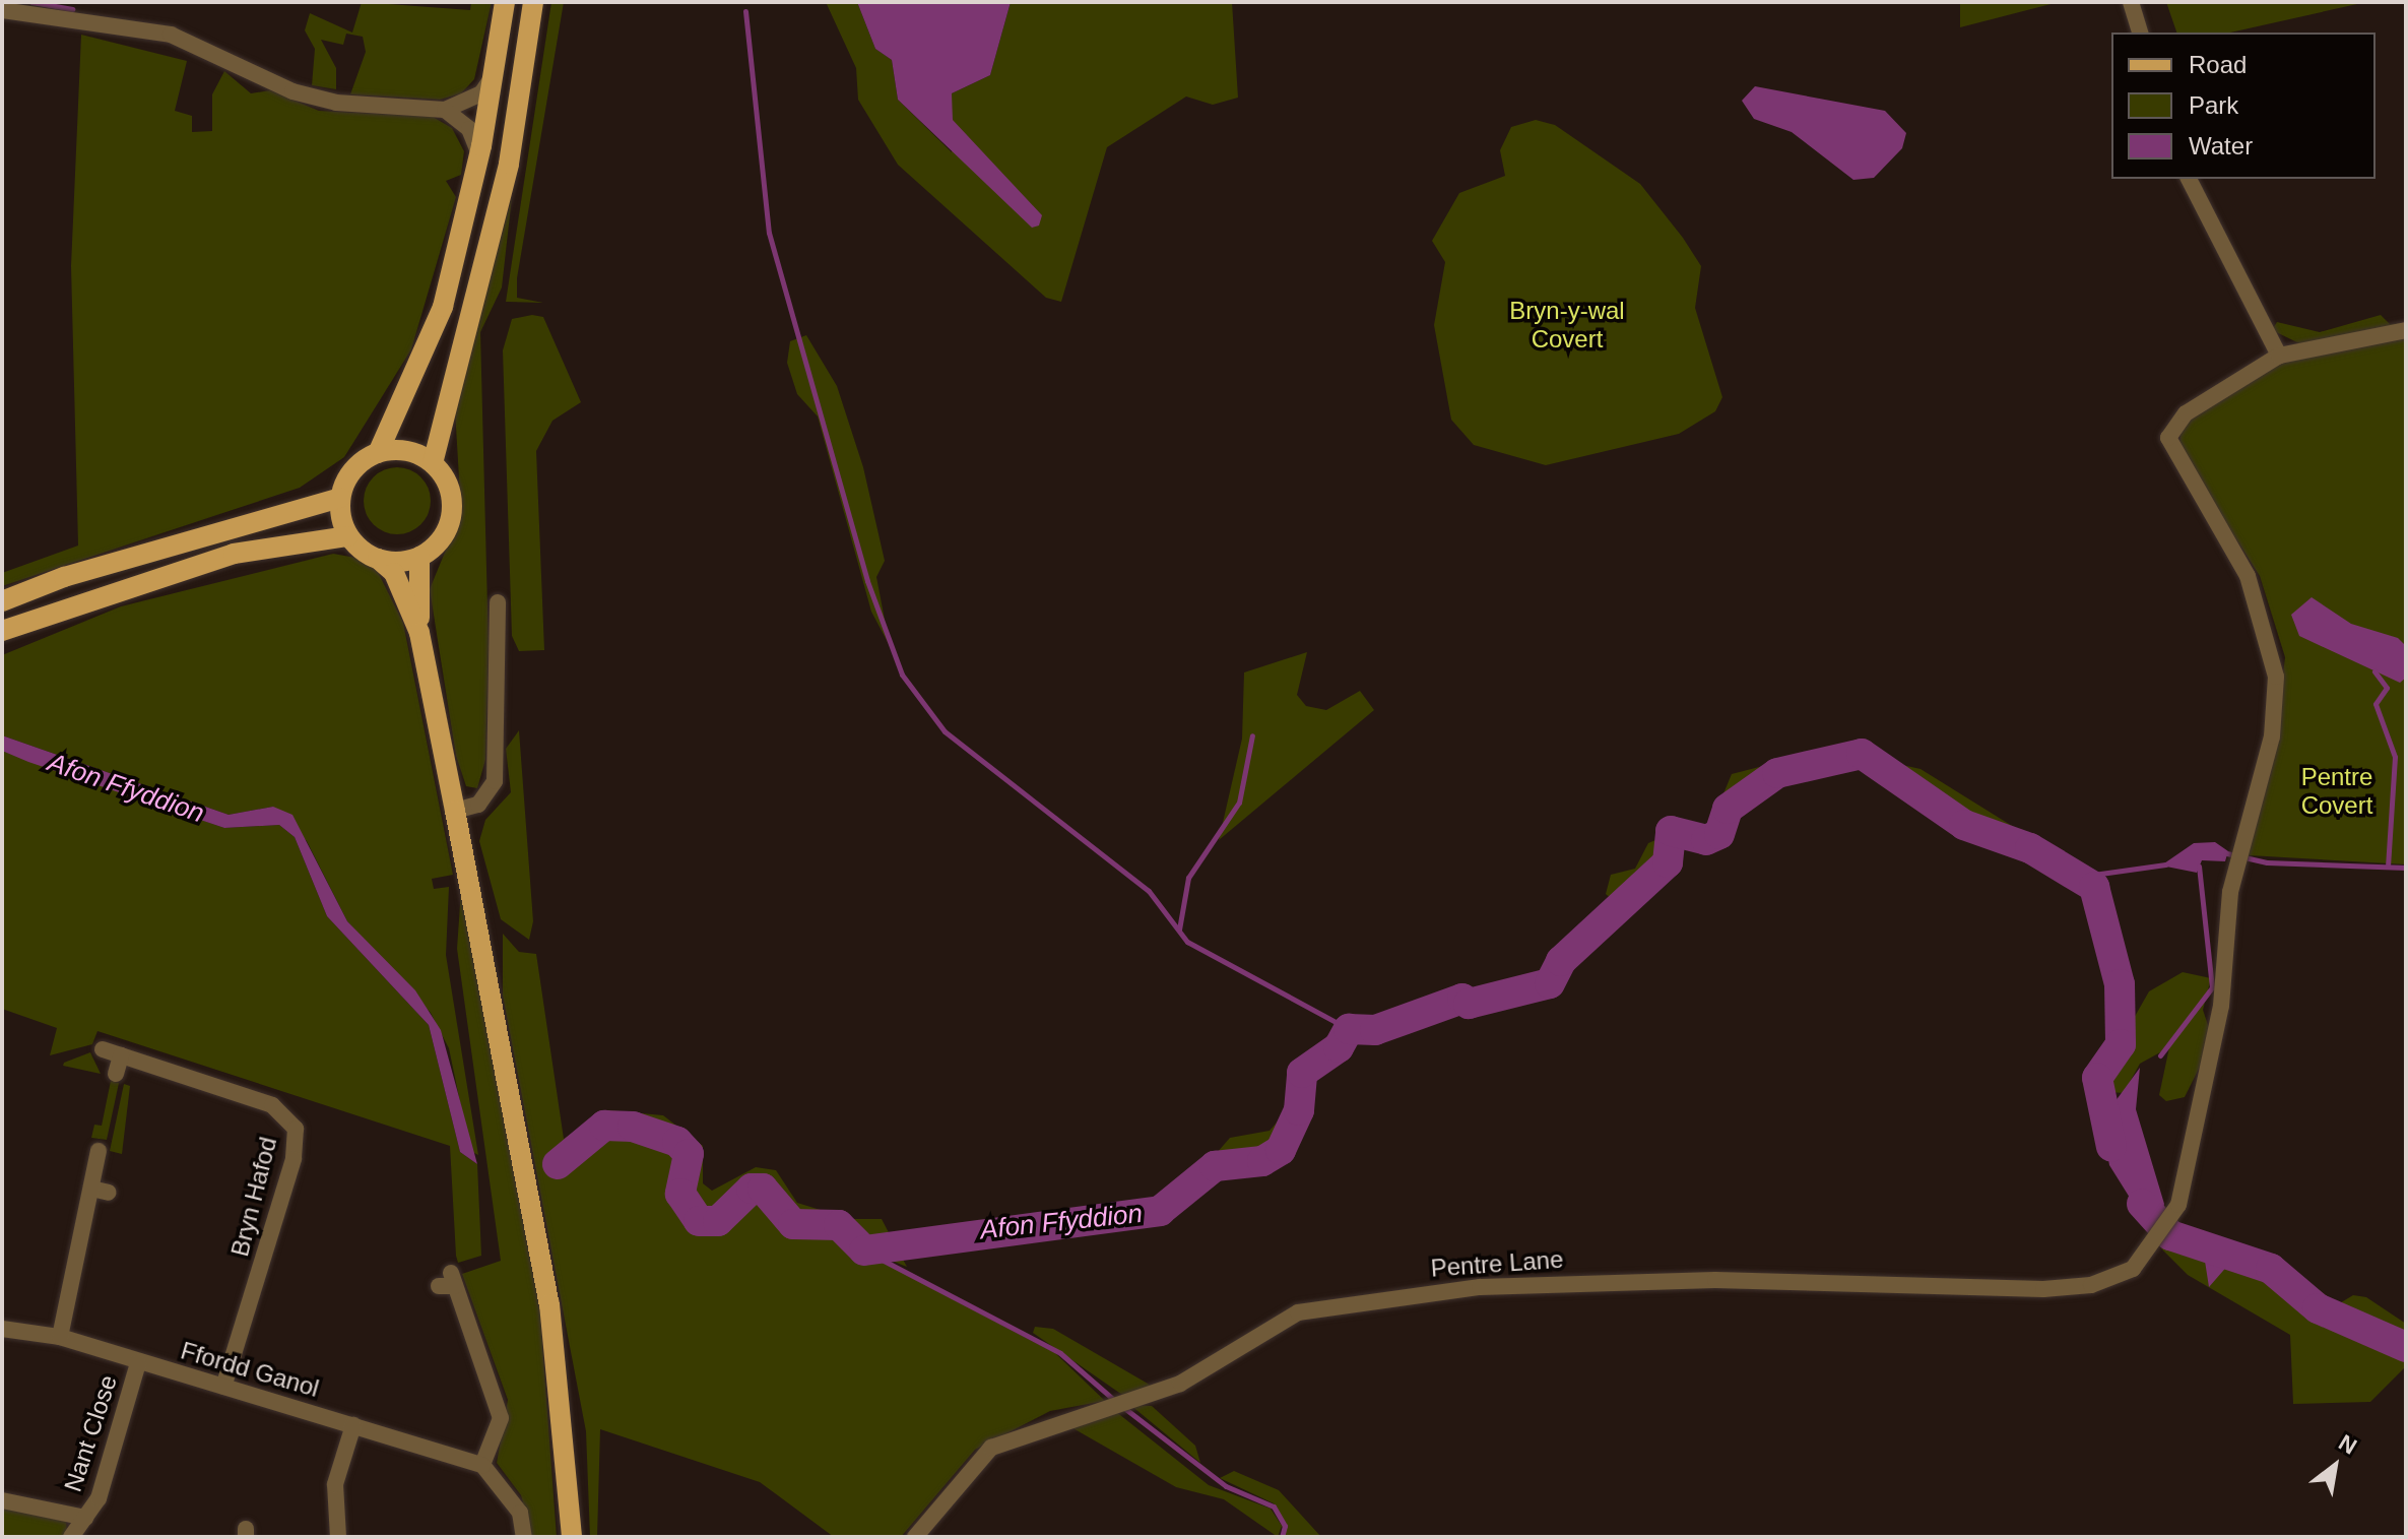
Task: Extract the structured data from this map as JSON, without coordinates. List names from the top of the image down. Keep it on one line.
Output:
{"streets":{"street":["Bryn Hafod","Pentre Lane","Ffordd Ganol","Nant Close"]},"crossings":[["Bryn Hafod","Ffordd Ganol"],["Ffordd Ganol","Nant Close"]],"water":["Afon Ffyddion"],"parks":["Bryn-y-wal Covert","Pentre Covert"],"legend":["Road","Park","Water"],"north":"top right"}
